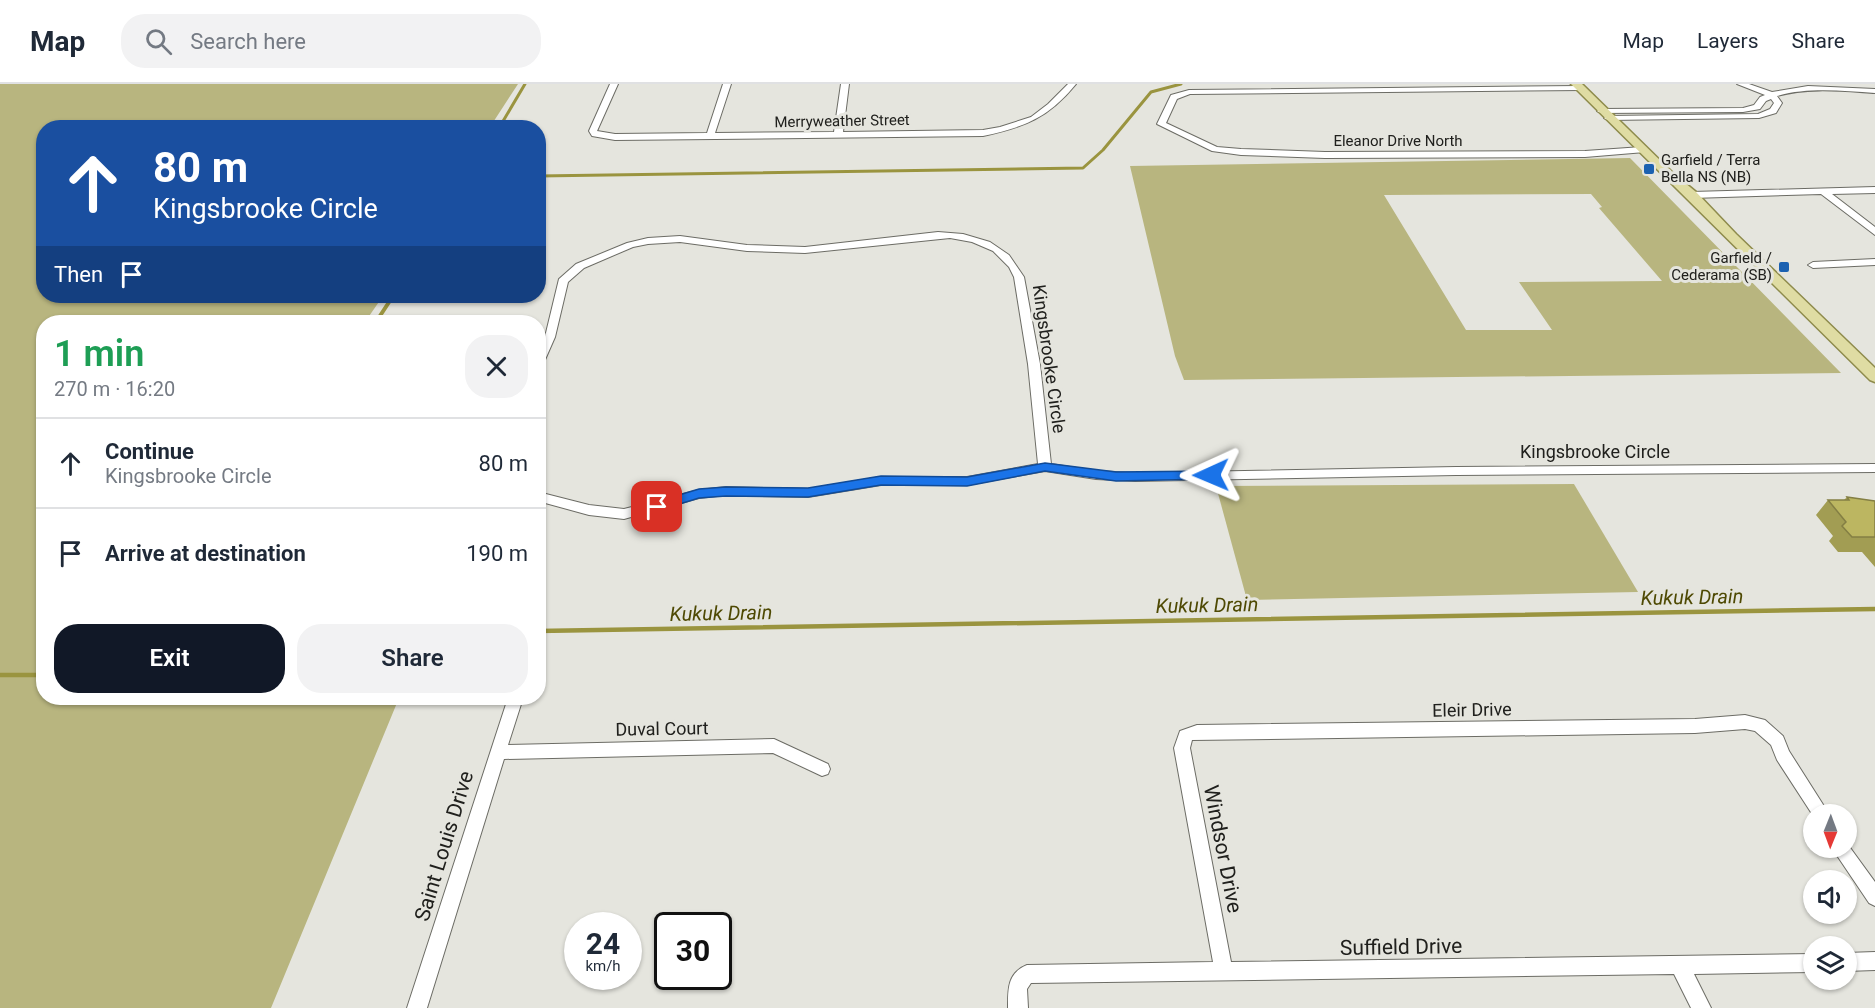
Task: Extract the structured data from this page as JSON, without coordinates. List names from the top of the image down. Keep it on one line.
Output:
{"streets":{"street":["Merryweather Street","Eleanor Drive North","Kingsbrooke Circle","Eleir Drive","Duval Court","Saint Louis Drive","Windsor Drive","Suffield Drive"]},"crossings":[["Eleir Drive","Windsor Drive"],["Duval Court","Saint Louis Drive"],["Windsor Drive","Suffield Drive"]],"water":["Kukuk Drain"],"places":{"transit":["Garfield / Terra Bella NS (NB)","Garfield / Cederama (SB)"]},"north":"bottom","page":{"header":"Map","search":"Search here","nav":["Map","Layers","Share"],"turn":["80 m","Kingsbrooke Circle"],"then":"Then","heading":["1 min","270 m · 16:20"],"list":[{"name":"Continue","note":"Kingsbrooke Circle","value":"80 m"},{"name":"Arrive at destination","value":"190 m"}],"buttons":["Exit","Share"],"speed":"24 km/h","limit":"30"}}
